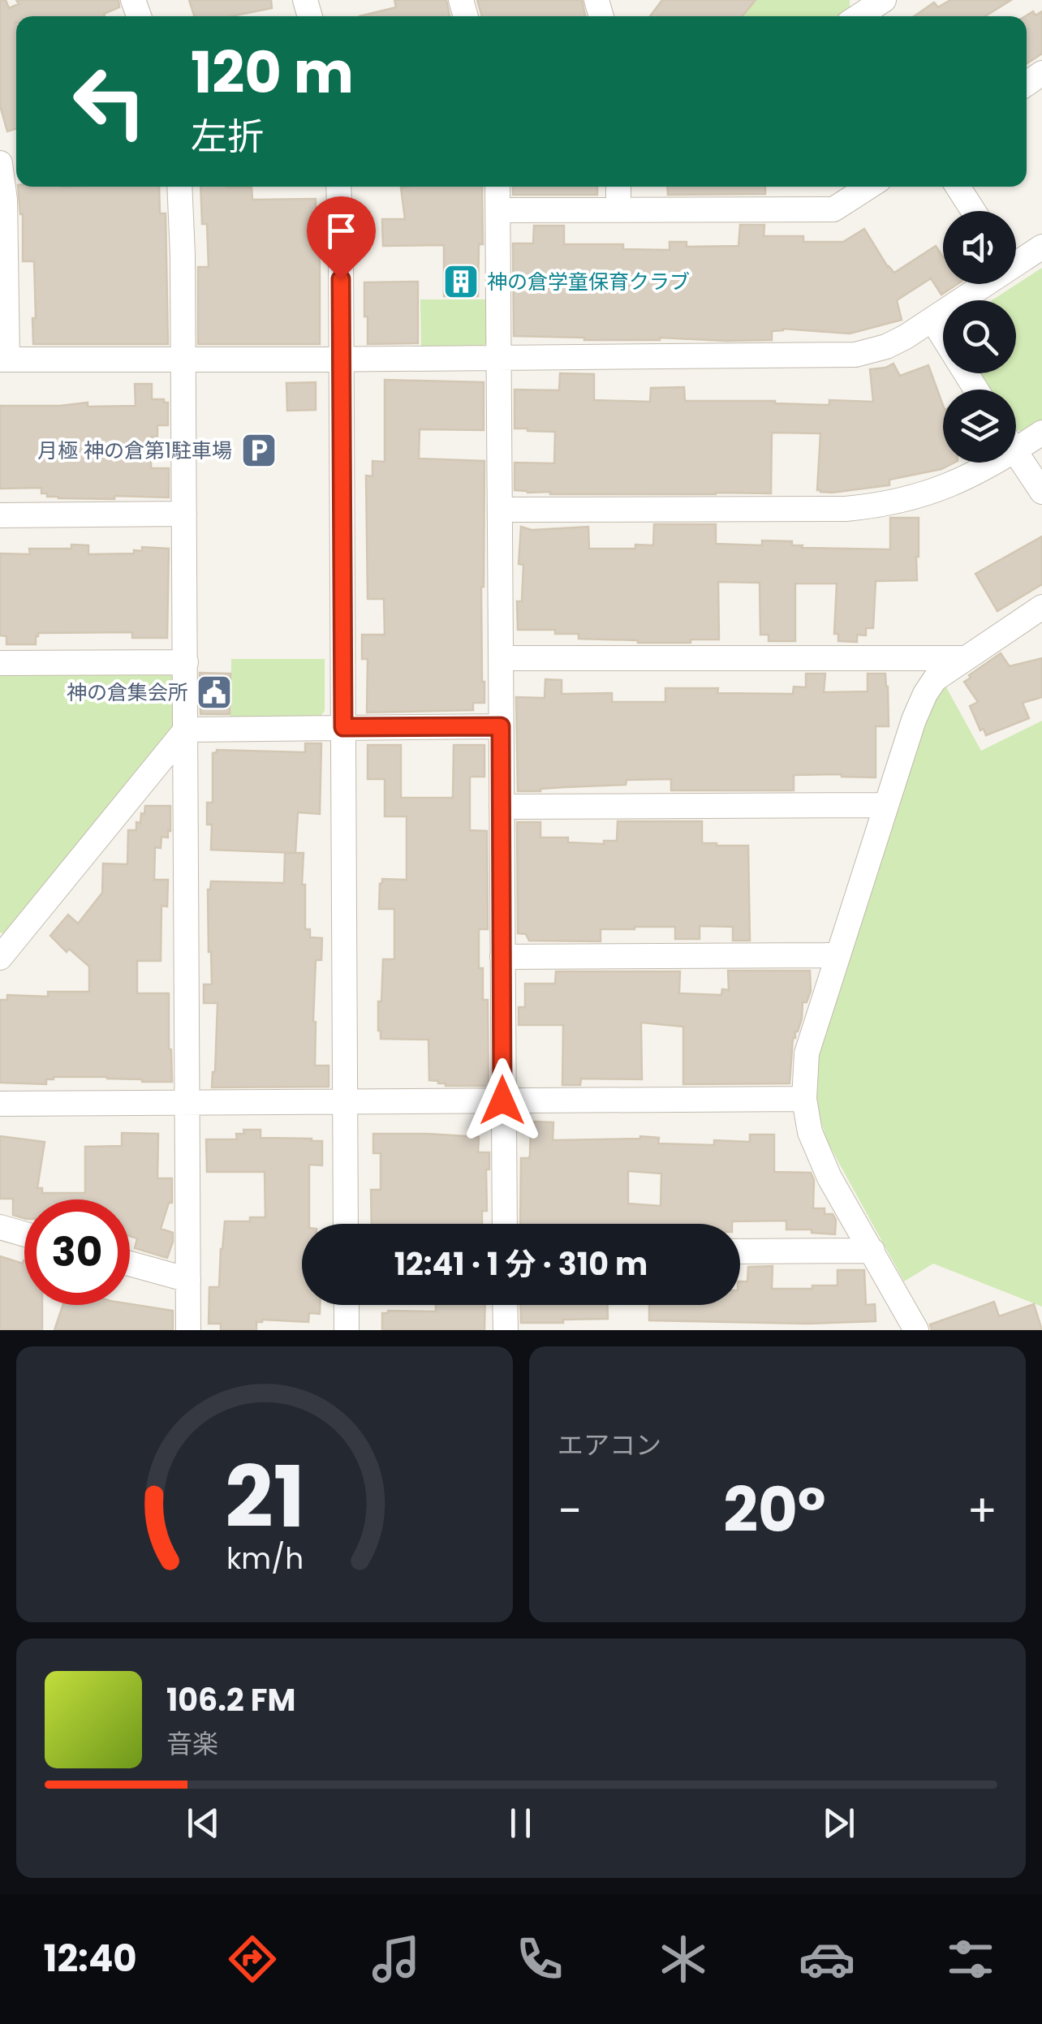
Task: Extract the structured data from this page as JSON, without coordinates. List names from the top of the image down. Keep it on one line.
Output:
{"places":{"building":["神の倉学童保育クラブ"],"parking":["月極 神の倉第1駐車場"],"public building":["神の倉集会所"]},"page":{"turn":["120 m","左折"],"limit":"30","trip":"12:41 · 1 分 · 310 m","tile":"エアコン","heat":["−","20°","+"],"song":["106.2 FM","音楽"],"tabs":"12:40","gauge":["21","km/h"]}}
